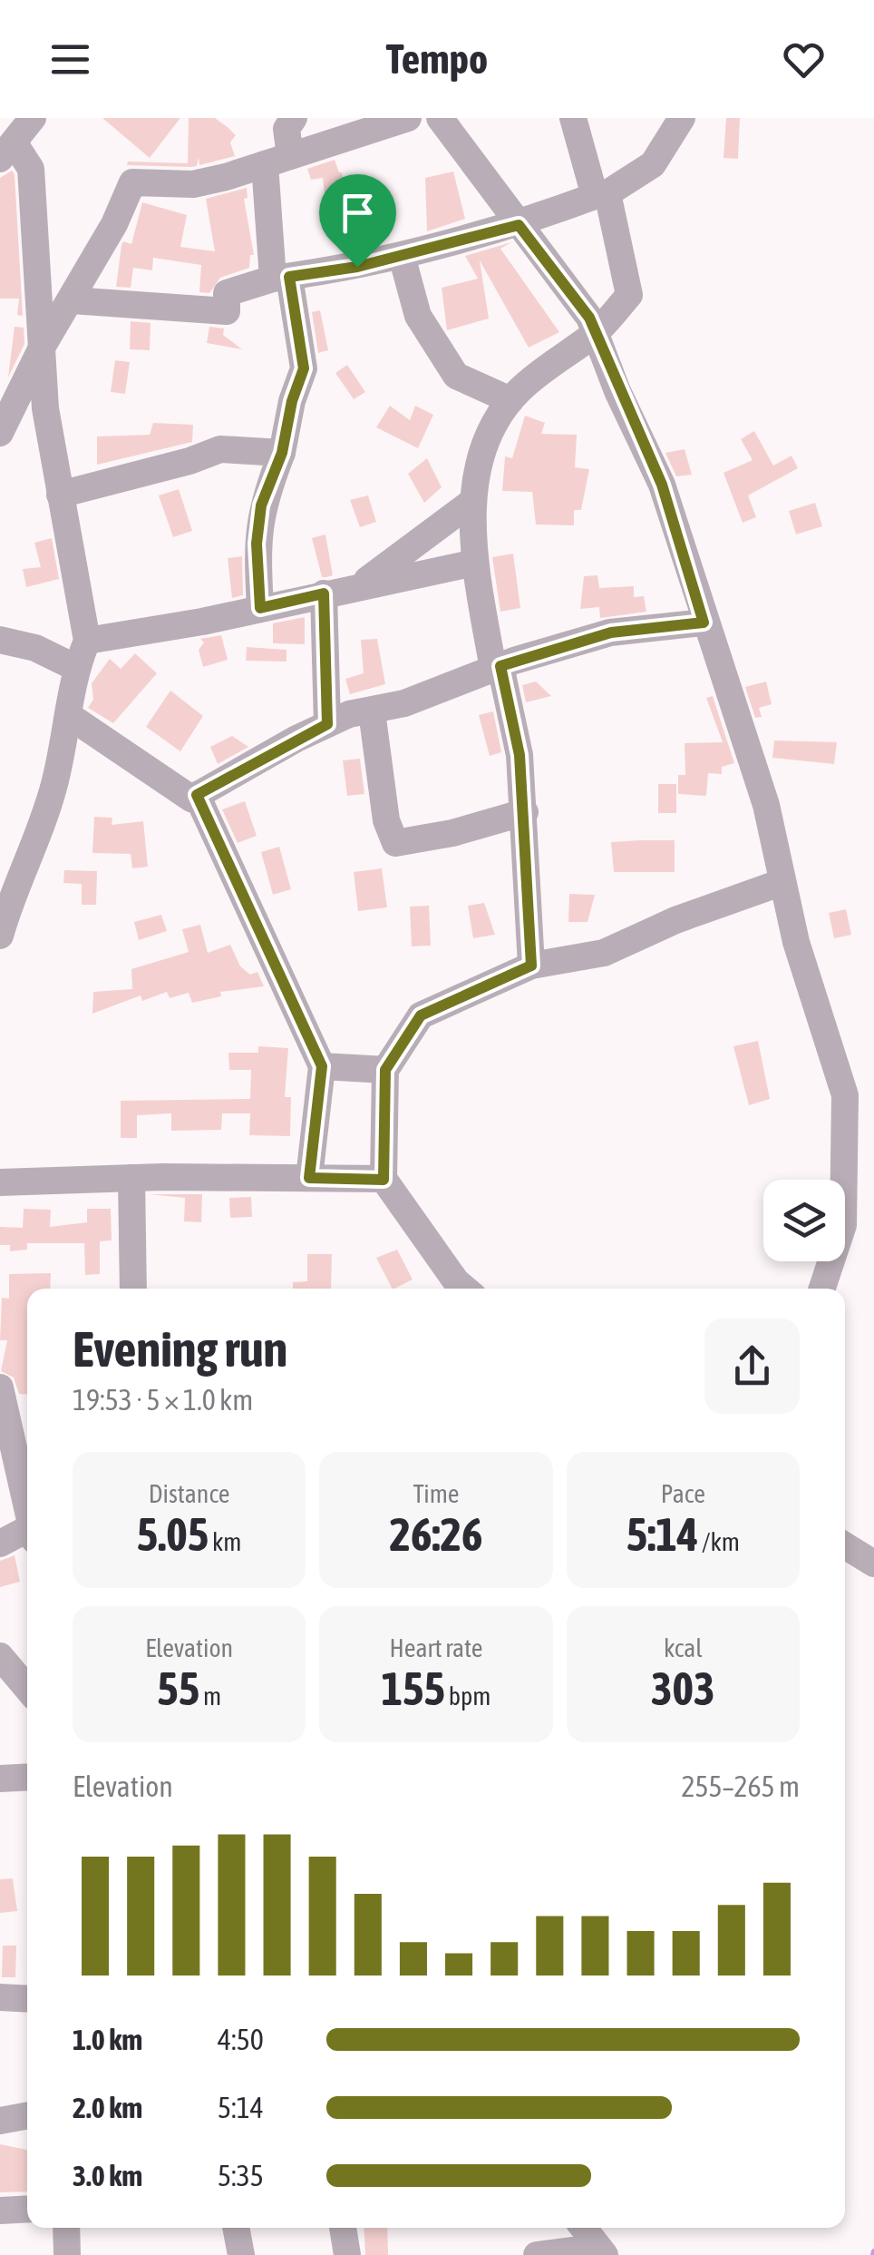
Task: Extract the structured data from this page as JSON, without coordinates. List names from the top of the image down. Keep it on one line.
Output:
{"page":{"header":"Tempo","heading":["Evening run","19:53 · 5 × 1.0 km"],"stats":[["Distance","5.05 km"],["Time","26:26"],["Pace","5:14 /km"],["Elevation","55 m"],["Heart rate","155 bpm"],["kcal","303"]],"chart":["Elevation","255–265 m"],"list":[{"name":"1.0 km","note":"4:50"},{"name":"2.0 km","note":"5:14"},{"name":"3.0 km","note":"5:35"}]}}
